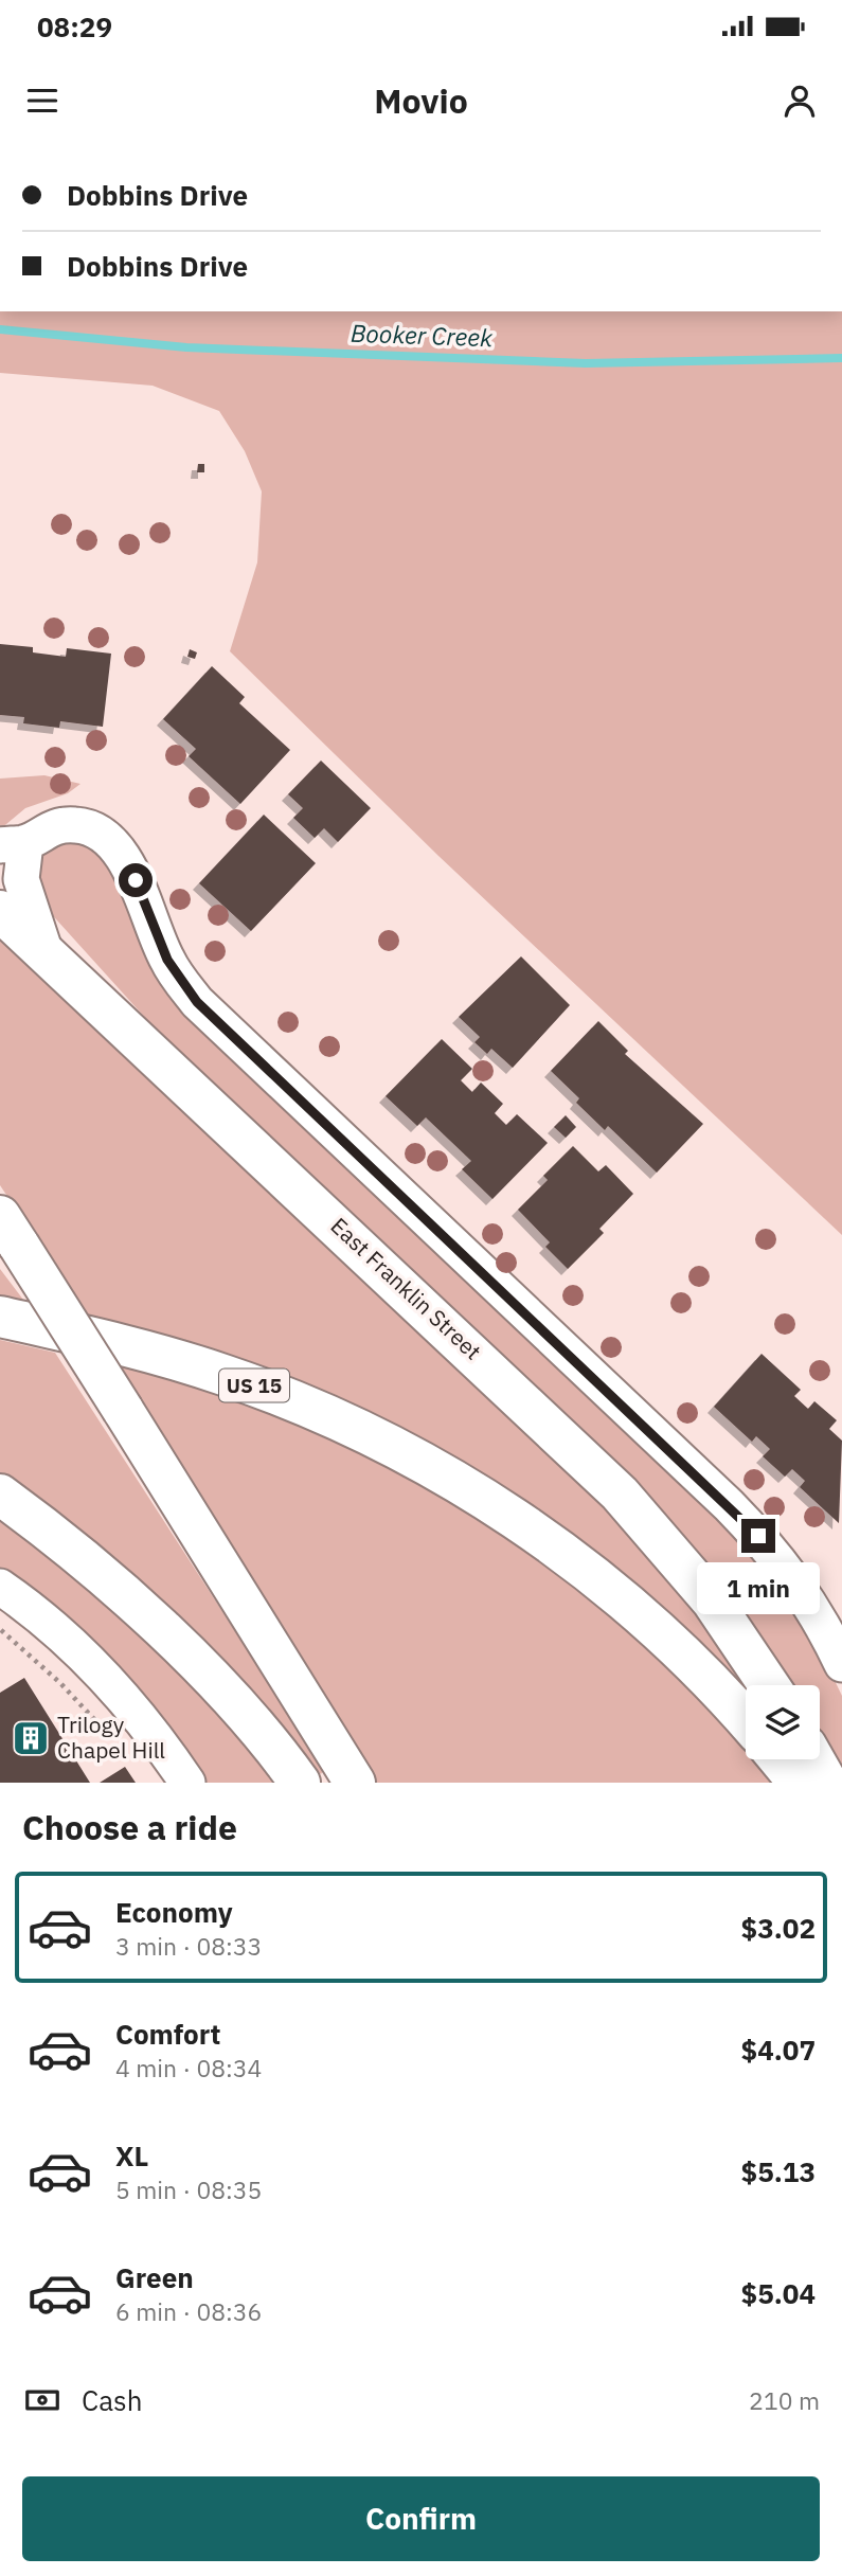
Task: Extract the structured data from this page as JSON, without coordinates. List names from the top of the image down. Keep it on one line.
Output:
{"streets":{"main road":["East Franklin Street","US 15"]},"water":["Booker Creek"],"places":{"building":["Trilogy Chapel Hill"]},"page":{"status":"08:29","header":"Movio","banner":["Dobbins Drive","Dobbins Drive"],"bubble":"1 min","heading":"Choose a ride","list":[{"name":"Economy","note":"3 min · 08:33","value":"$3.02"},{"name":"Comfort","note":"4 min · 08:34","value":"$4.07"},{"name":"XL","note":"5 min · 08:35","value":"$5.13"},{"name":"Green","note":"6 min · 08:36","value":"$5.04"}],"pay":["Cash","210 m"],"buttons":"Confirm"}}
